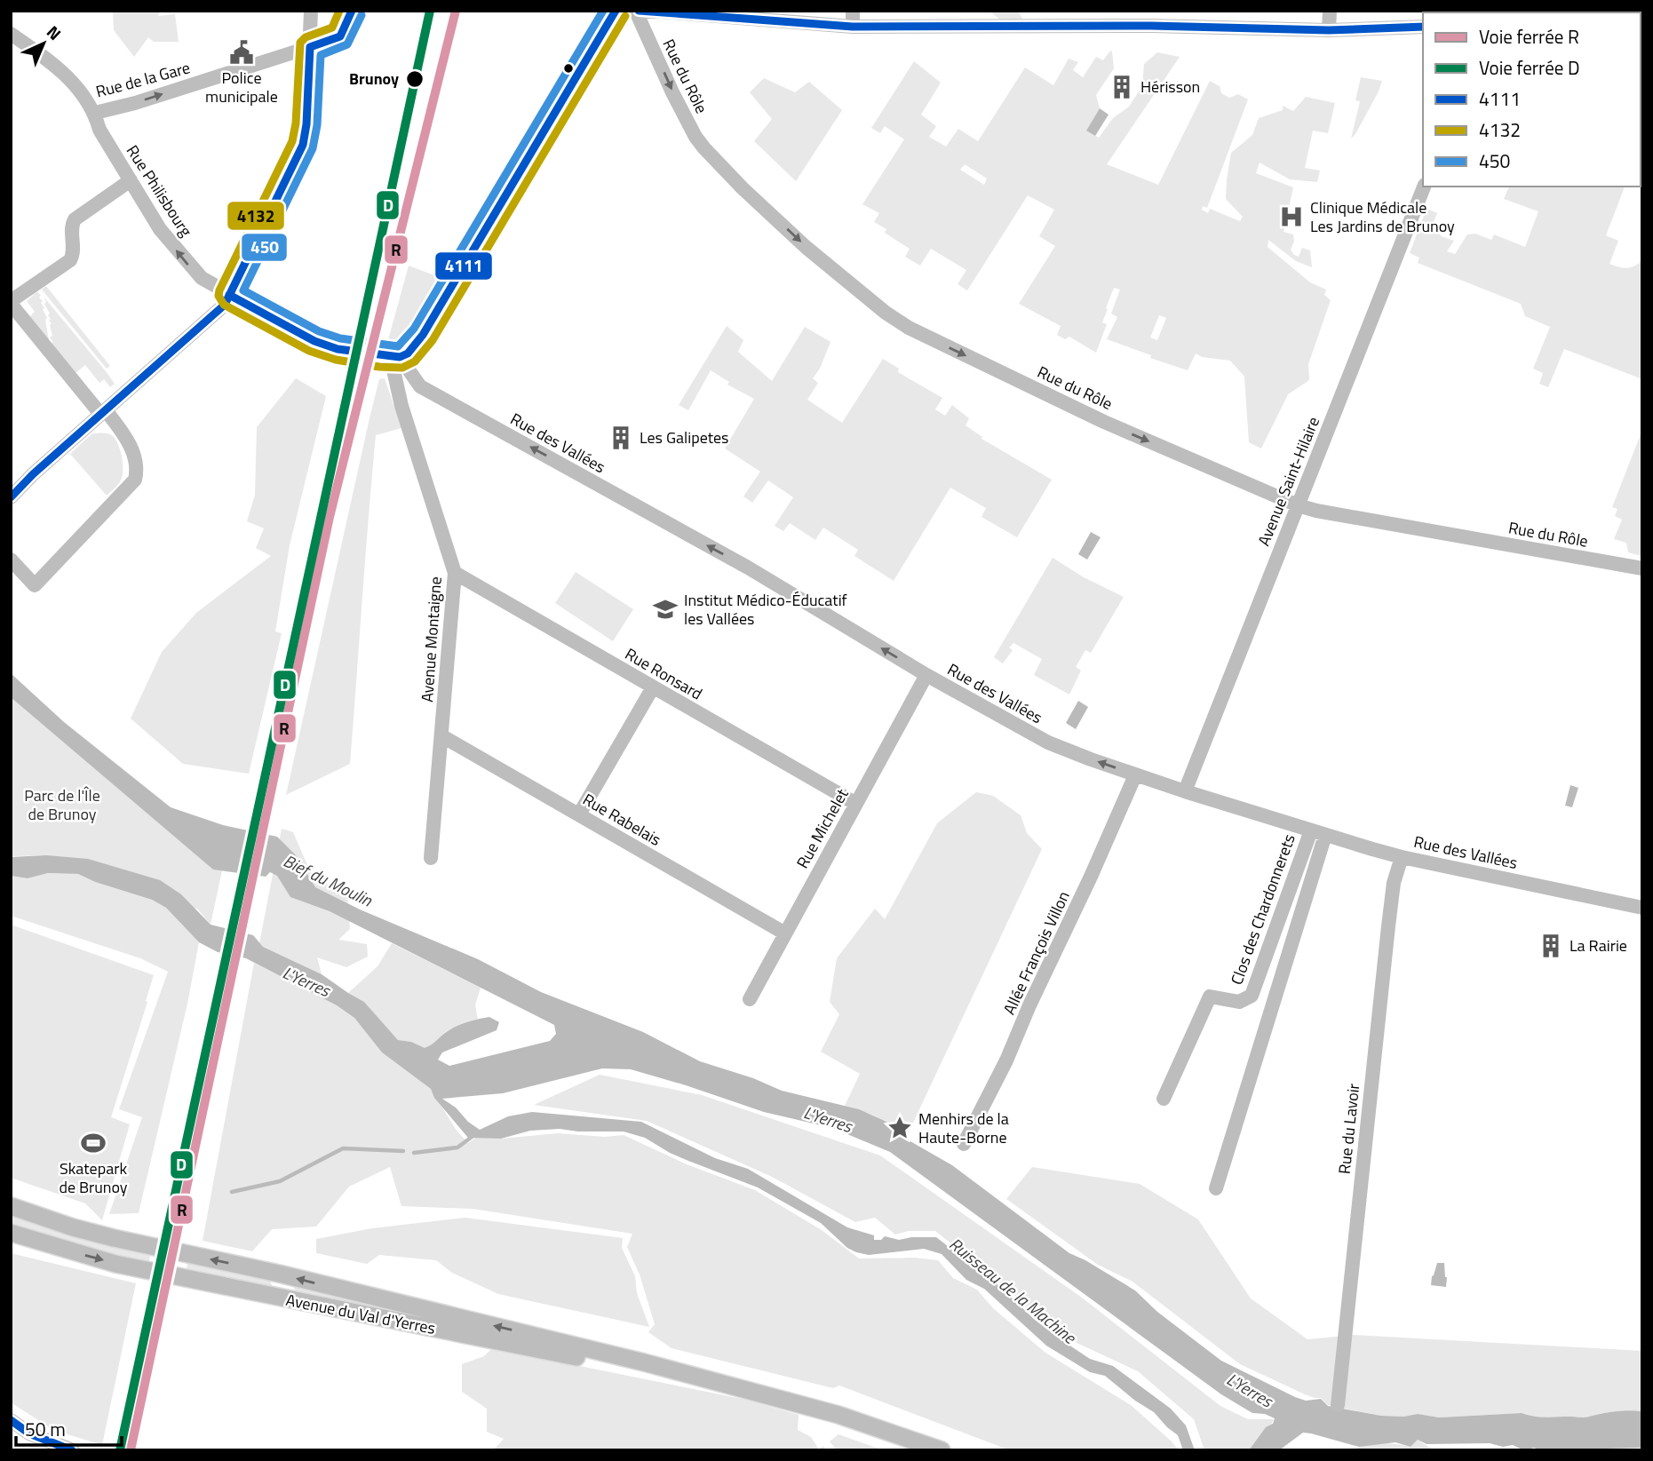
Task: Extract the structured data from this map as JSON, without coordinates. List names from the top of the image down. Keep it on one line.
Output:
{"streets":{"main road":["Avenue du Val d'Yerres"],"street":["Rue du Rôle","Rue de la Gare","Rue Philisbourg","Rue des Vallées","Avenue Saint-Hilaire","Avenue Montaigne","Rue Ronsard","Rue Rabelais","Rue Michelet","Clos des Chardonnerets","Allée François Villon","Rue du Lavoir"]},"crossings":[["Rue du Rôle","Avenue Saint-Hilaire"],["Rue de la Gare","Rue Philisbourg"],["Rue des Vallées","Avenue Saint-Hilaire"],["Rue des Vallées","Avenue Montaigne"],["Rue des Vallées","Rue Michelet"],["Rue des Vallées","Clos des Chardonnerets"],["Rue des Vallées","Allée François Villon"],["Rue des Vallées","Rue du Lavoir"],["Avenue Montaigne","Rue Ronsard"],["Avenue Montaigne","Rue Rabelais"],["Rue Ronsard","Rue Michelet"],["Rue Rabelais","Rue Michelet"]],"one_way":["Rue du Rôle","Rue de la Gare","Rue Philisbourg","Rue des Vallées"],"water":["Bief du Moulin","L'Yerres","Ruisseau de la Machine"],"parks":["Parc de l'Île de Brunoy"],"places":{"public building":["Police municipale"],"other":["Brunoy"],"building":["Hérisson","Les Galipetes","La Rairie"],"hospital":["Clinique Médicale Les Jardins de Brunoy"],"school or university":["Institut Médico-Éducatif les Vallées"],"place":["Menhirs de la Haute-Borne"],"sports":["Skatepark de Brunoy"]},"lines":["rail line R","rail line D","transit line 4111","transit line 4132","transit line 450"],"legend":["Voie ferrée R","Voie ferrée D","4111","4132","450"],"scale_bar":"50 m","north":"top right"}
